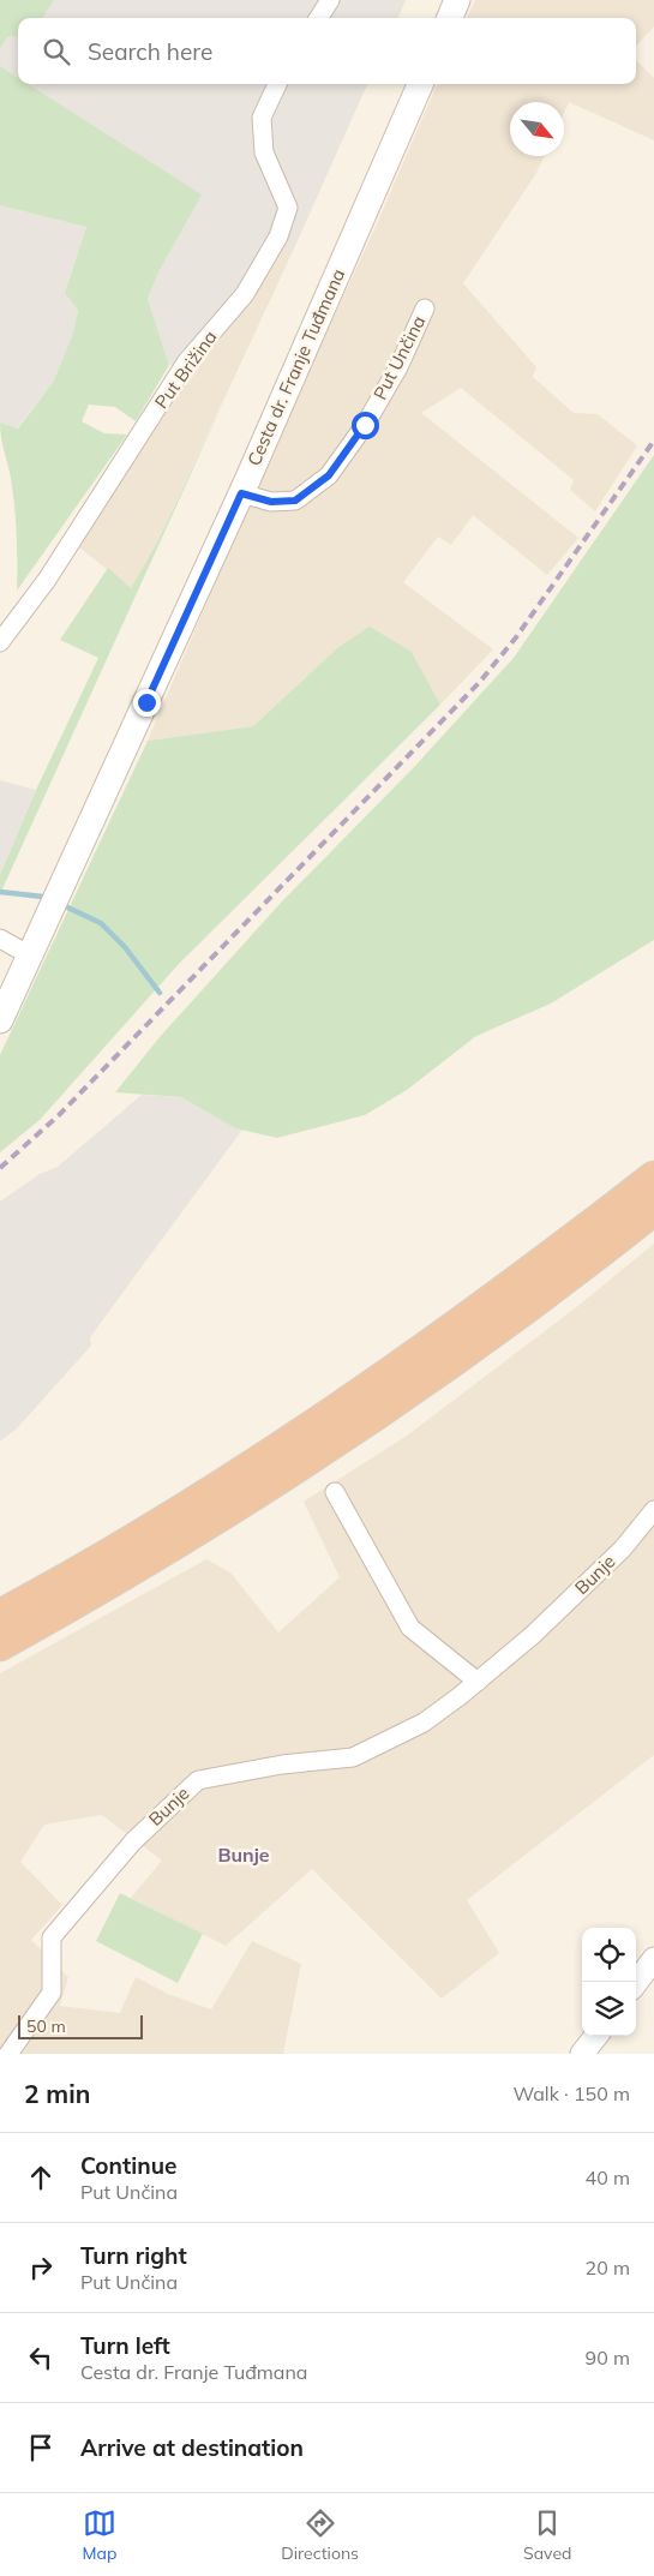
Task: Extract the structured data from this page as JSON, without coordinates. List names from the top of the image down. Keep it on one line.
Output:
{"streets":{"main road":["Cesta dr. Franje Tuđmana"],"street":["Put Unčina","Put Brižina","Bunje"]},"crossings":[["Put Unčina","Cesta dr. Franje Tuđmana"]],"districts":["Bunje"],"scale_bar":"50 m","north":"bottom right","page":{"search":"Search here","scale":"50 m","heading":["2 min","Walk · 150 m"],"list":[["Continue","Put Unčina","40 m"],["Turn right","Put Unčina","20 m"],["Turn left","Cesta dr. Franje Tuđmana","90 m"],"Arrive at destination"],"nav":["Map","Directions","Saved"]}}
